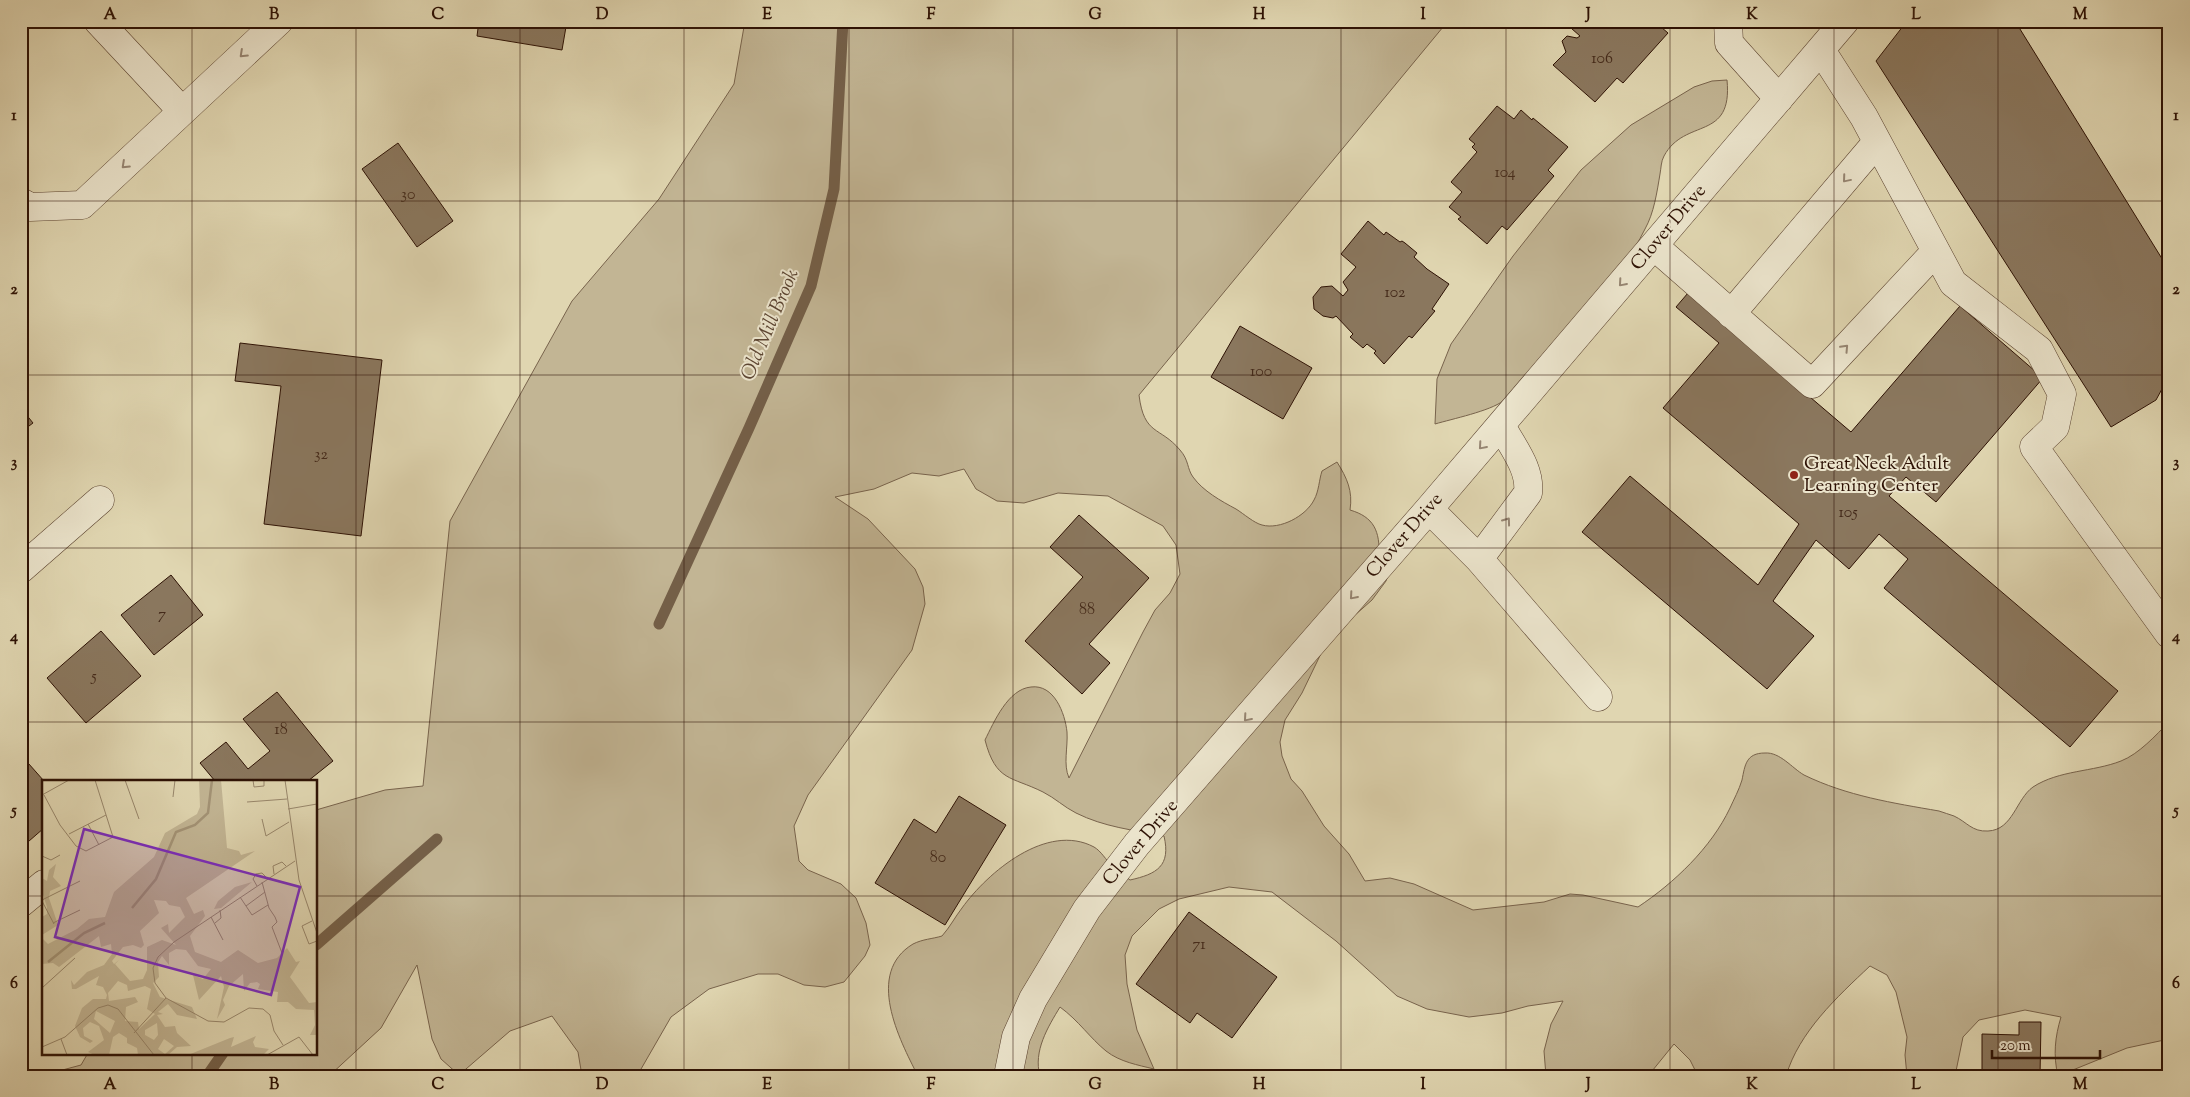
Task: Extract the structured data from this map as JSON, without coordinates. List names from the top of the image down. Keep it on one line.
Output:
{"streets":{"street":["Clover Drive"]},"one_way":["Clover Drive"],"water":["Old Mill Brook"],"places":["Great Neck Adult Learning Center"],"house_numbers":["106","104","30","102","100","32","105","88","7","5","18","80","71"],"scale_bar":"20 m","grid":{"columns":["A","B","C","D","E","F","G","H","I","J","K","L","M"],"rows":["1","2","3","4","5","6"]}}
